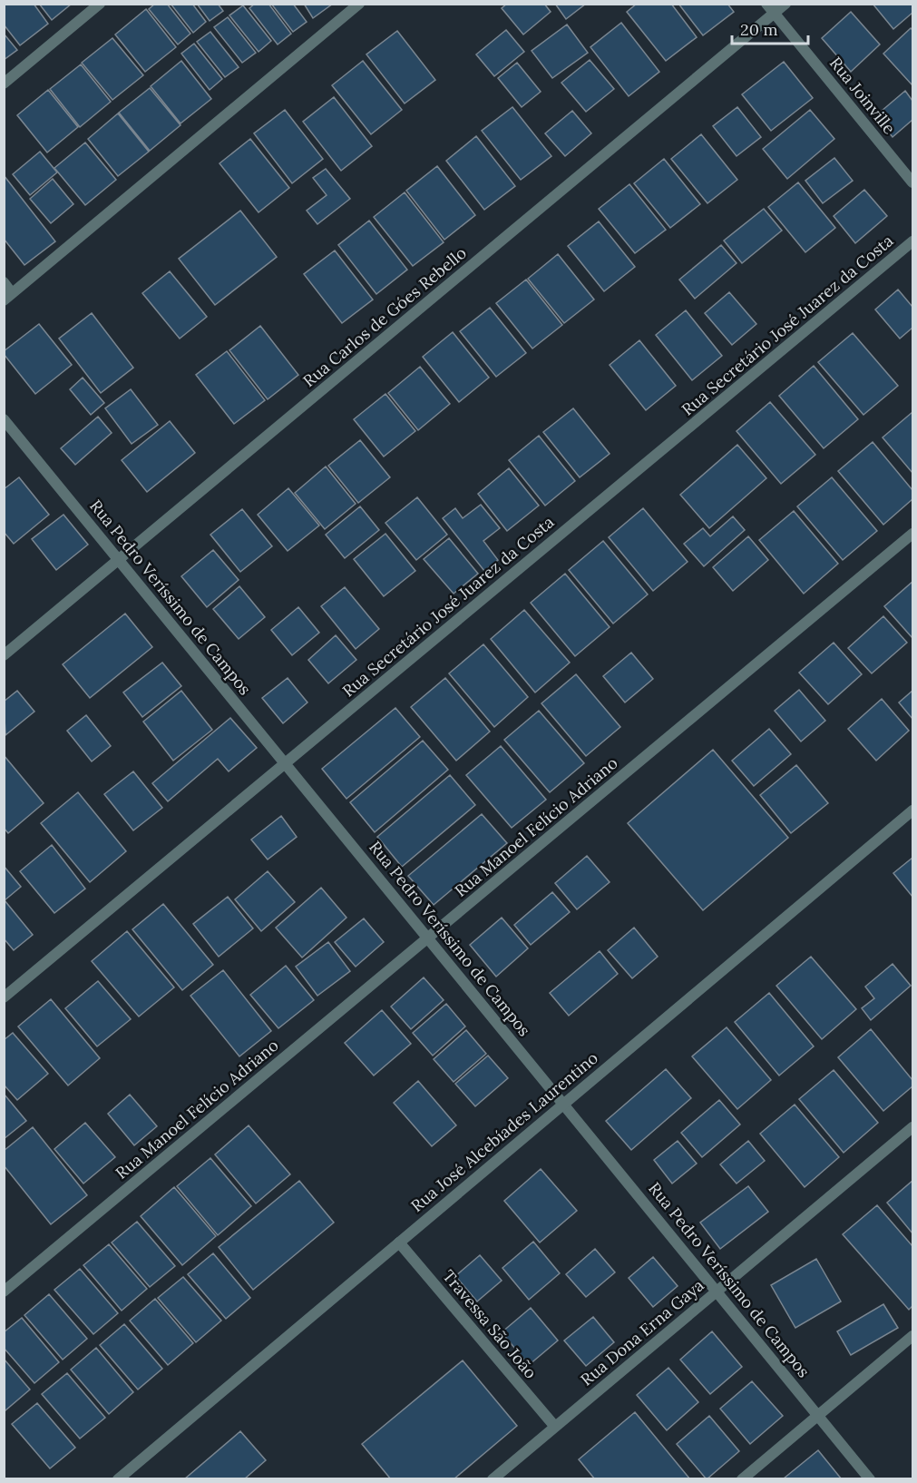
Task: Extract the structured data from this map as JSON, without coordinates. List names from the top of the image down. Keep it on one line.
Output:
{"streets":{"street":["Rua Joinville","Rua Carlos de Góes Rebello","Rua Secretário José Juarez da Costa","Rua Pedro Veríssimo de Campos","Rua Manoel Felício Adriano","Rua José Alcebíades Laurentino","Travessa São João","Rua Dona Erna Gaya"]},"crossings":[["Rua Joinville","Rua Carlos de Góes Rebello"],["Rua Carlos de Góes Rebello","Rua Pedro Veríssimo de Campos"],["Rua Secretário José Juarez da Costa","Rua Pedro Veríssimo de Campos"],["Rua Pedro Veríssimo de Campos","Rua Manoel Felício Adriano"],["Rua Pedro Veríssimo de Campos","Rua José Alcebíades Laurentino"],["Rua Pedro Veríssimo de Campos","Rua Dona Erna Gaya"],["Rua José Alcebíades Laurentino","Travessa São João"],["Travessa São João","Rua Dona Erna Gaya"]],"scale_bar":"20 m"}
